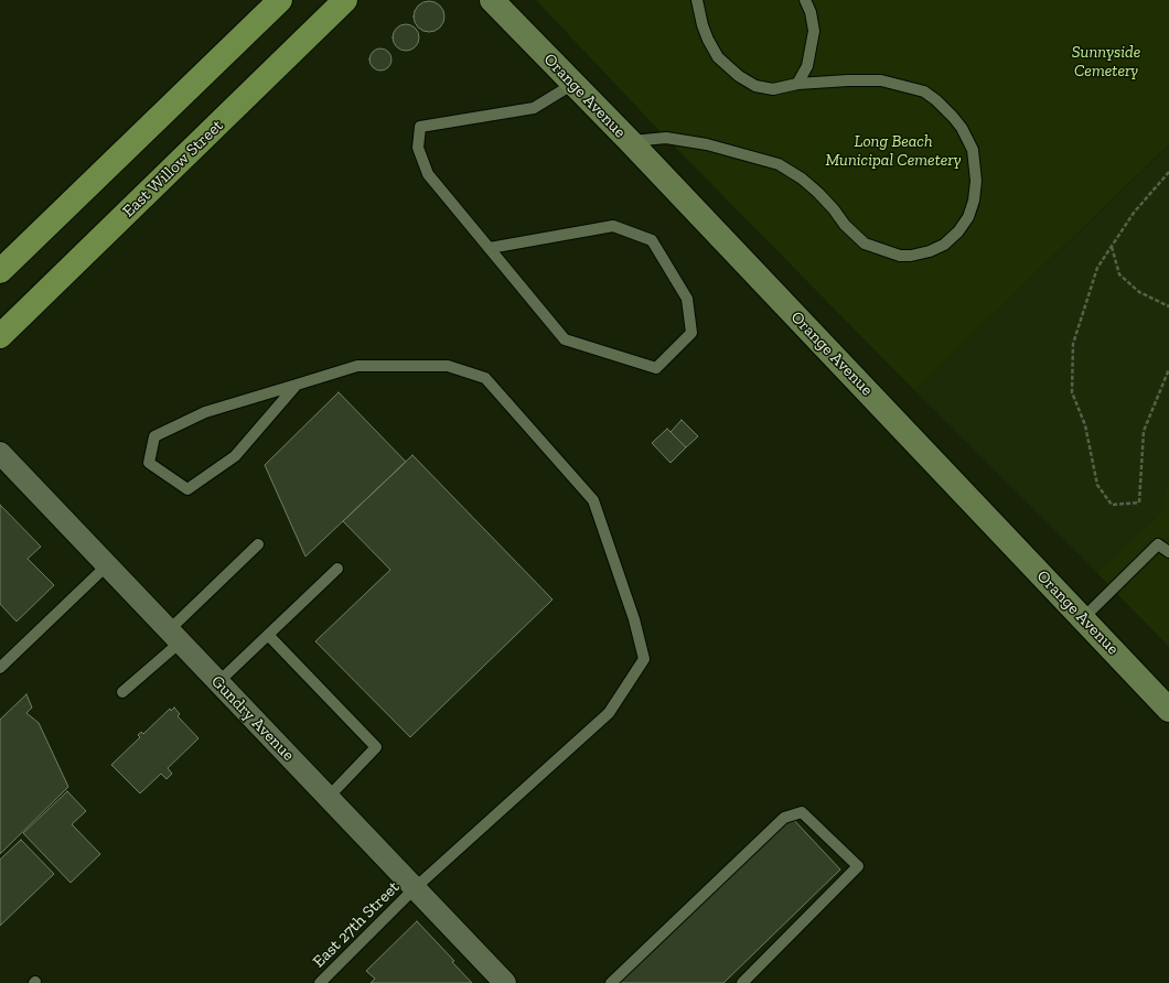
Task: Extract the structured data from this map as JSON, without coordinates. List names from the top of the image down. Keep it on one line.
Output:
{"streets":{"main road":["Orange Avenue","East Willow Street"],"street":["Gundry Avenue"],"lane":["East 27th Street"]},"crossings":[["Gundry Avenue","East 27th Street"]],"parks":["Sunnyside Cemetery","Long Beach Municipal Cemetery"]}
